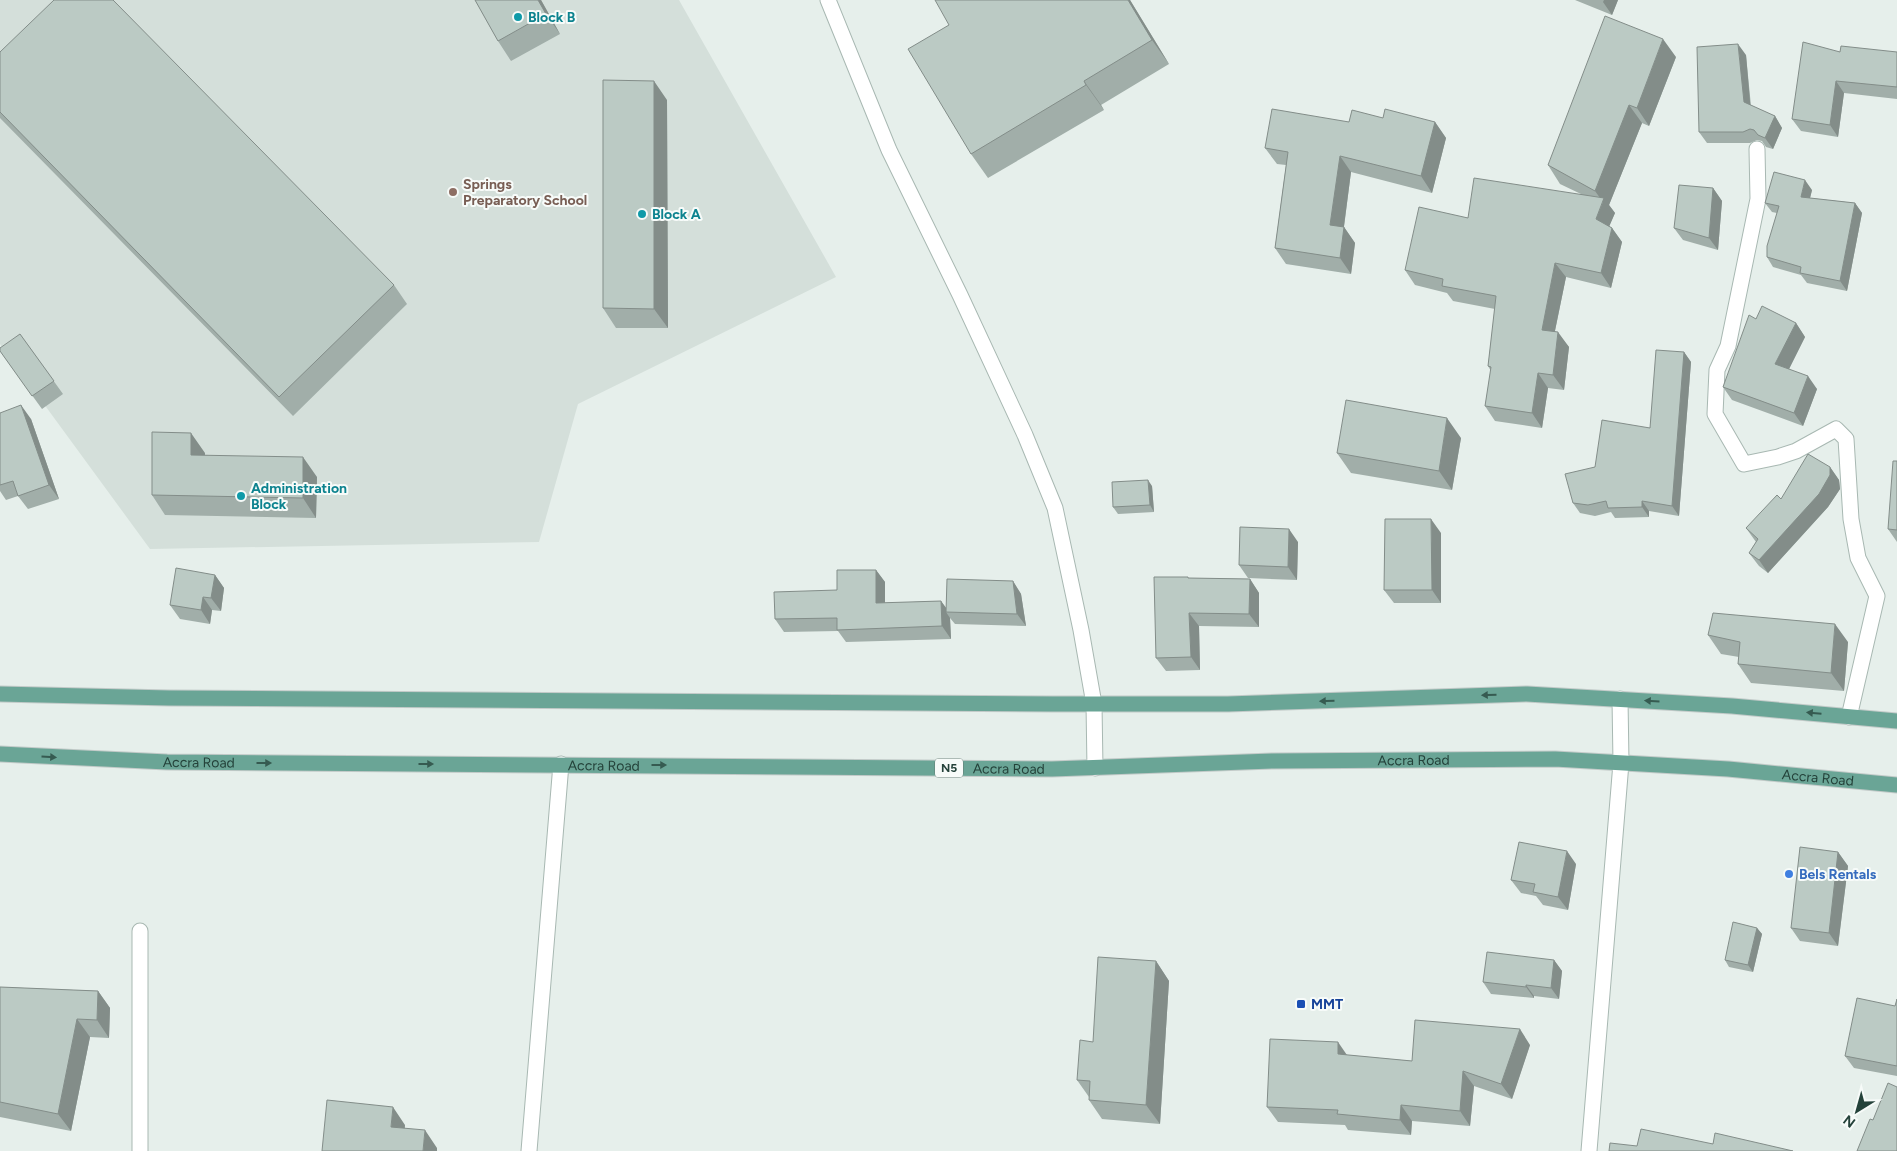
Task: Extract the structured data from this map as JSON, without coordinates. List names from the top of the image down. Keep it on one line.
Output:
{"streets":{"main road":["Accra Road","N5"]},"places":{"other":["Block B","Springs Preparatory School","Block A","Administration Block","Bels Rentals"],"transit":["MMT"]},"north":"bottom left"}
